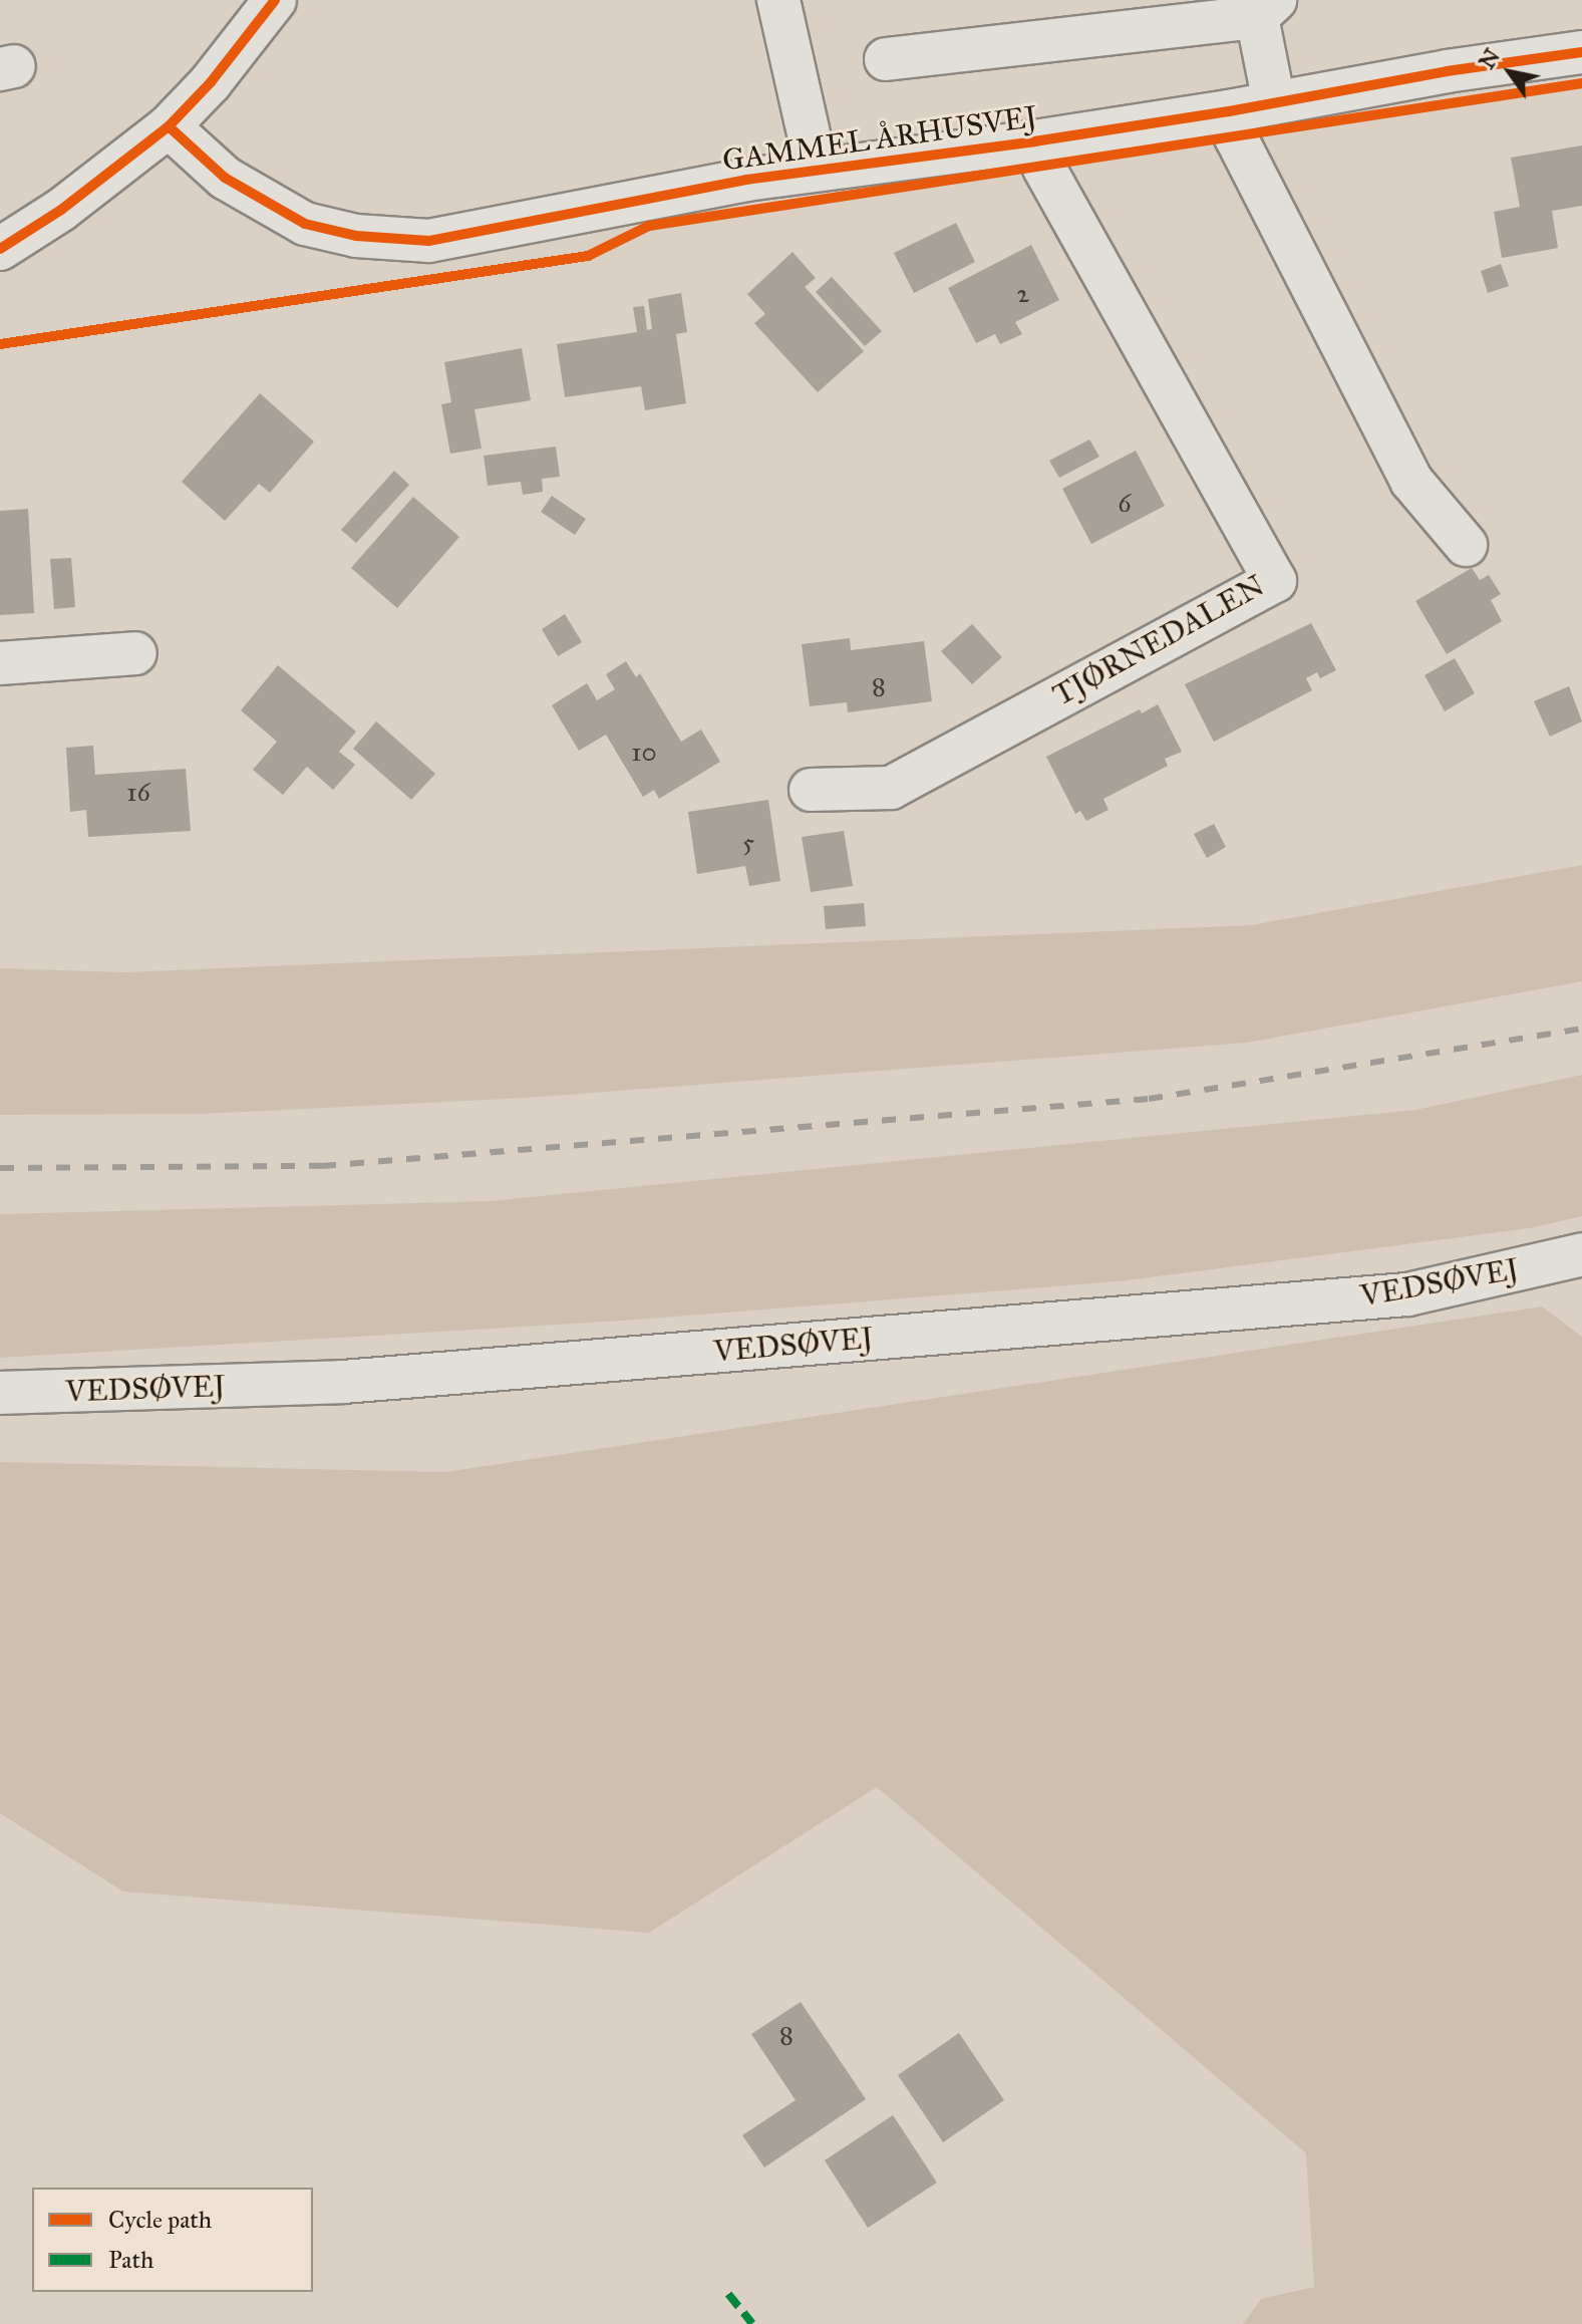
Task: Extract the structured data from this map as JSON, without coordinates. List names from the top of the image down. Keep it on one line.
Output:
{"streets":{"street":["GAMMEL ÅRHUSVEJ","TJØRNEDALEN","VEDSØVEJ"]},"crossings":[["GAMMEL ÅRHUSVEJ","TJØRNEDALEN"]],"house_numbers":["2","6","8","10","16","5","8"],"legend":["Cycle path","Path"],"north":"top left"}
